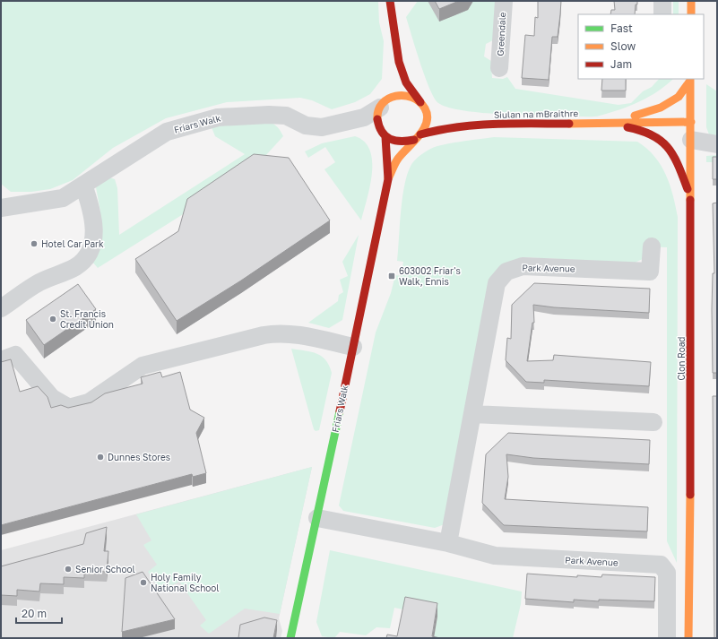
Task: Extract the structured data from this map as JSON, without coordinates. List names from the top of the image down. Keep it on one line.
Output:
{"streets":{"street":["Greendale","Siulan na mBraithre","Friars Walk","Park Avenue","Clon Road"]},"crossings":[["Siulan na mBraithre","Friars Walk"],["Siulan na mBraithre","Clon Road"],["Friars Walk","Park Avenue"]],"places":{"other":["Hotel Car Park","St. Francis Credit Union","Dunnes Stores","Senior School","Holy Family National School"],"transit":["603002 Friar's Walk, Ennis"]},"legend":["Fast","Slow","Jam"],"scale_bar":"20 m"}
